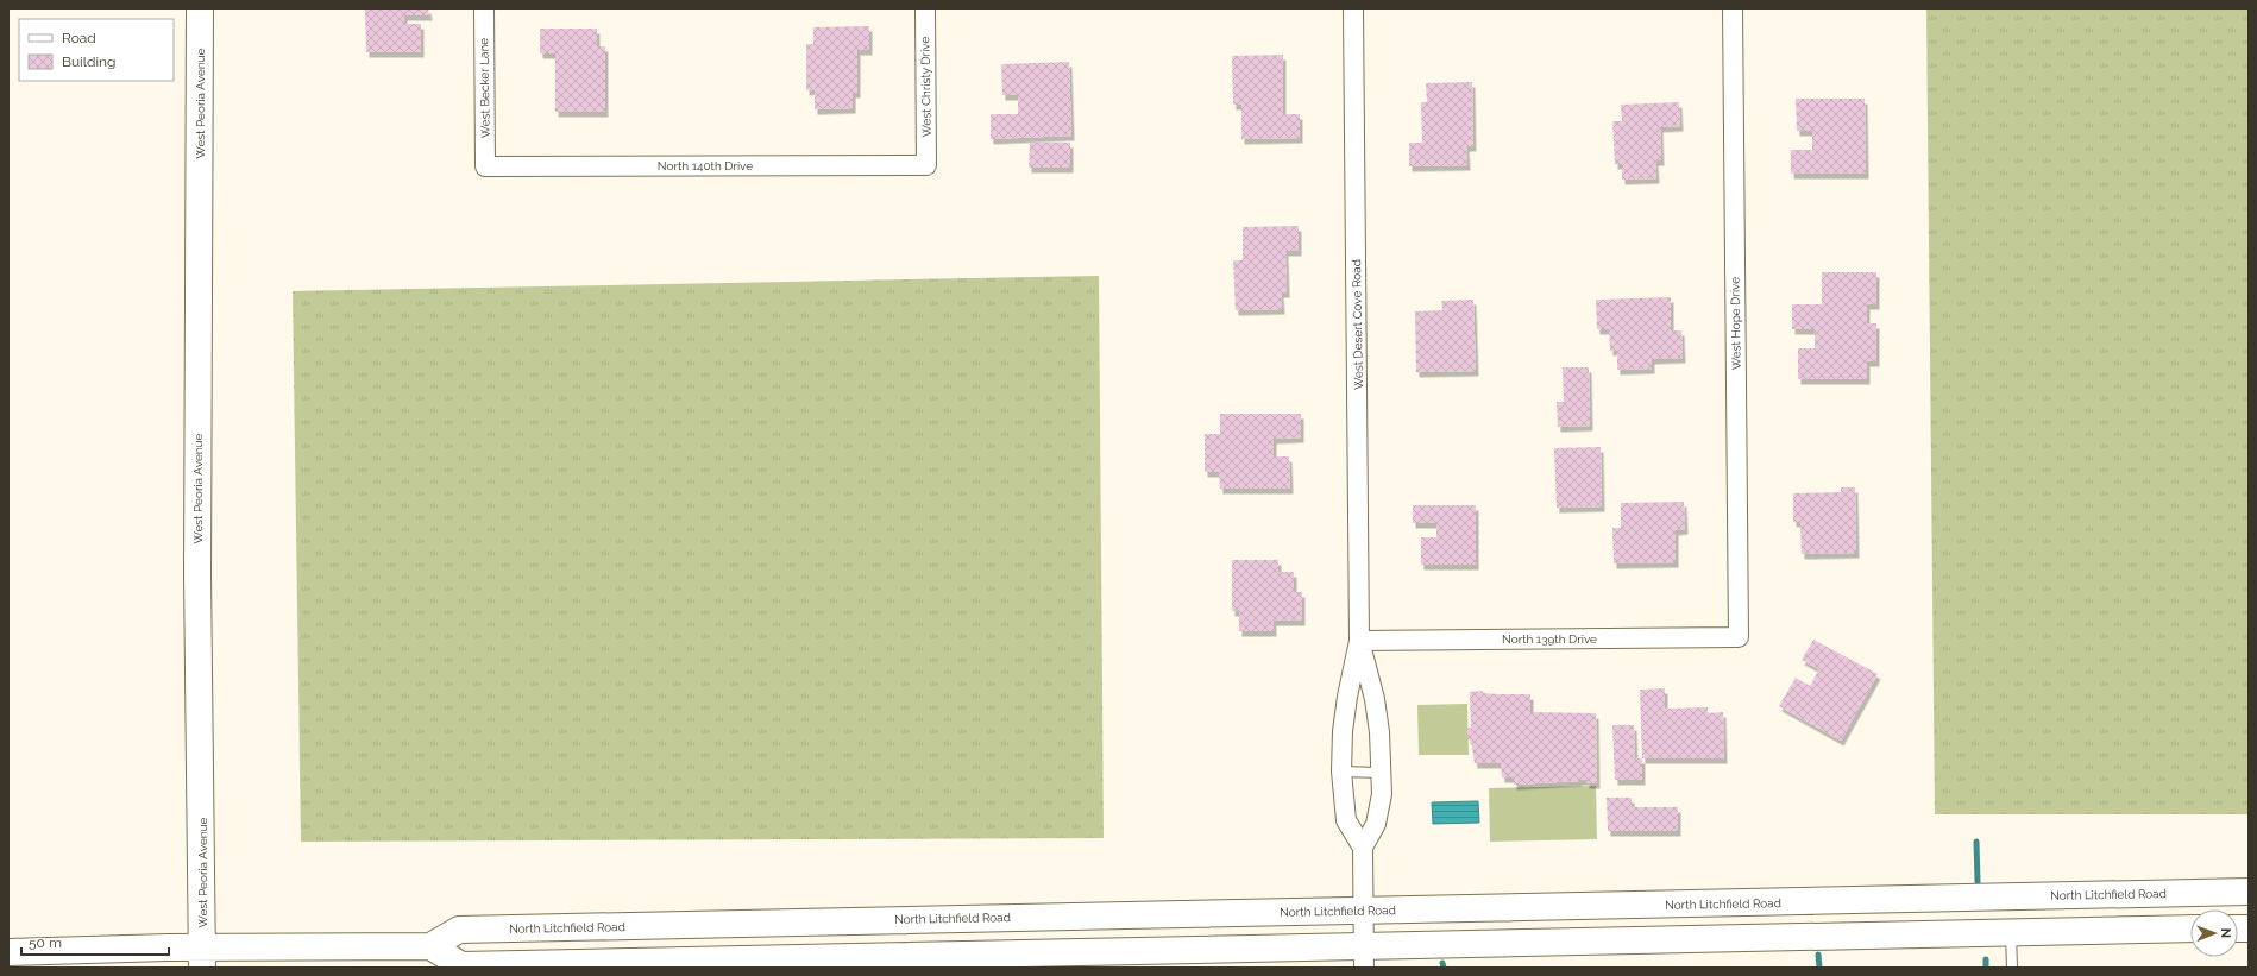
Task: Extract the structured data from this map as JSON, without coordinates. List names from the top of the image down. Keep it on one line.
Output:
{"streets":{"main road":["West Peoria Avenue","North Litchfield Road"],"street":["West Christy Drive","West Becker Lane","North 140th Drive","West Hope Drive","West Desert Cove Road","North 139th Drive"]},"crossings":[["West Christy Drive","North 140th Drive"],["West Becker Lane","North 140th Drive"],["West Peoria Avenue","North Litchfield Road"],["West Hope Drive","North 139th Drive"],["West Desert Cove Road","North 139th Drive"],["West Desert Cove Road","North Litchfield Road"]],"legend":["Road","Building"],"scale_bar":"50 m","north":"right"}
